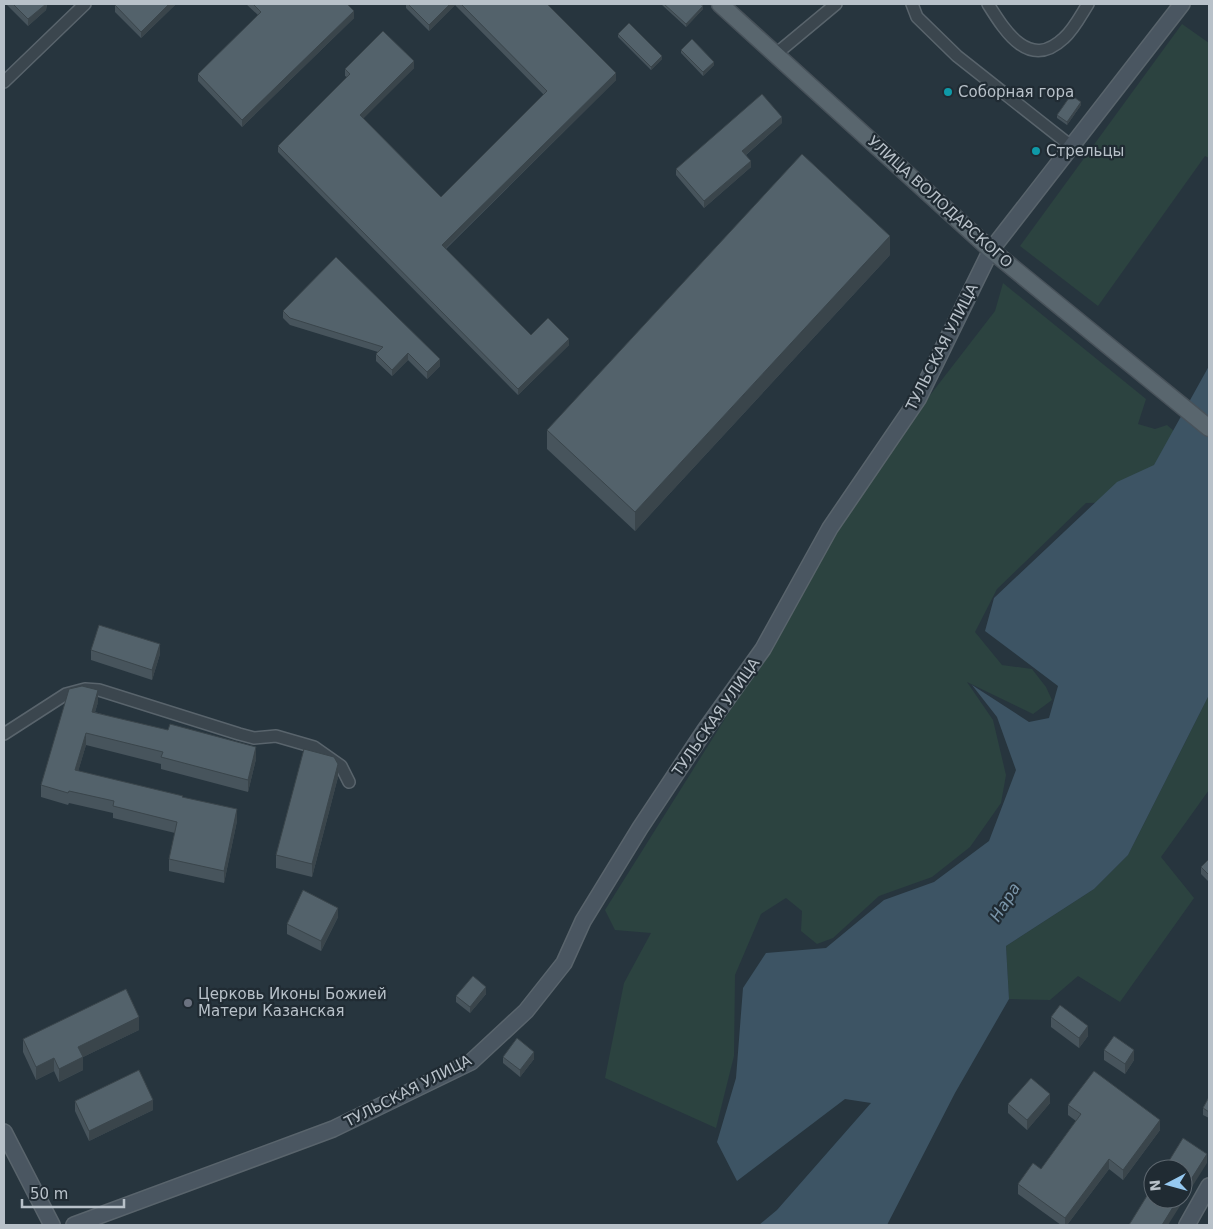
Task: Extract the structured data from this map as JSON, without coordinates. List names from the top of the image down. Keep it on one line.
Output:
{"streets":{"main road":["УЛИЦА ВОЛОДАРСКОГО"],"street":["ТУЛЬСКАЯ УЛИЦА"]},"crossings":[["УЛИЦА ВОЛОДАРСКОГО","ТУЛЬСКАЯ УЛИЦА"]],"water":["Нара"],"places":["Соборная гора","Стрельцы","Церковь Иконы Божией Матери Казанская"],"scale_bar":"50 m","north":"left"}
